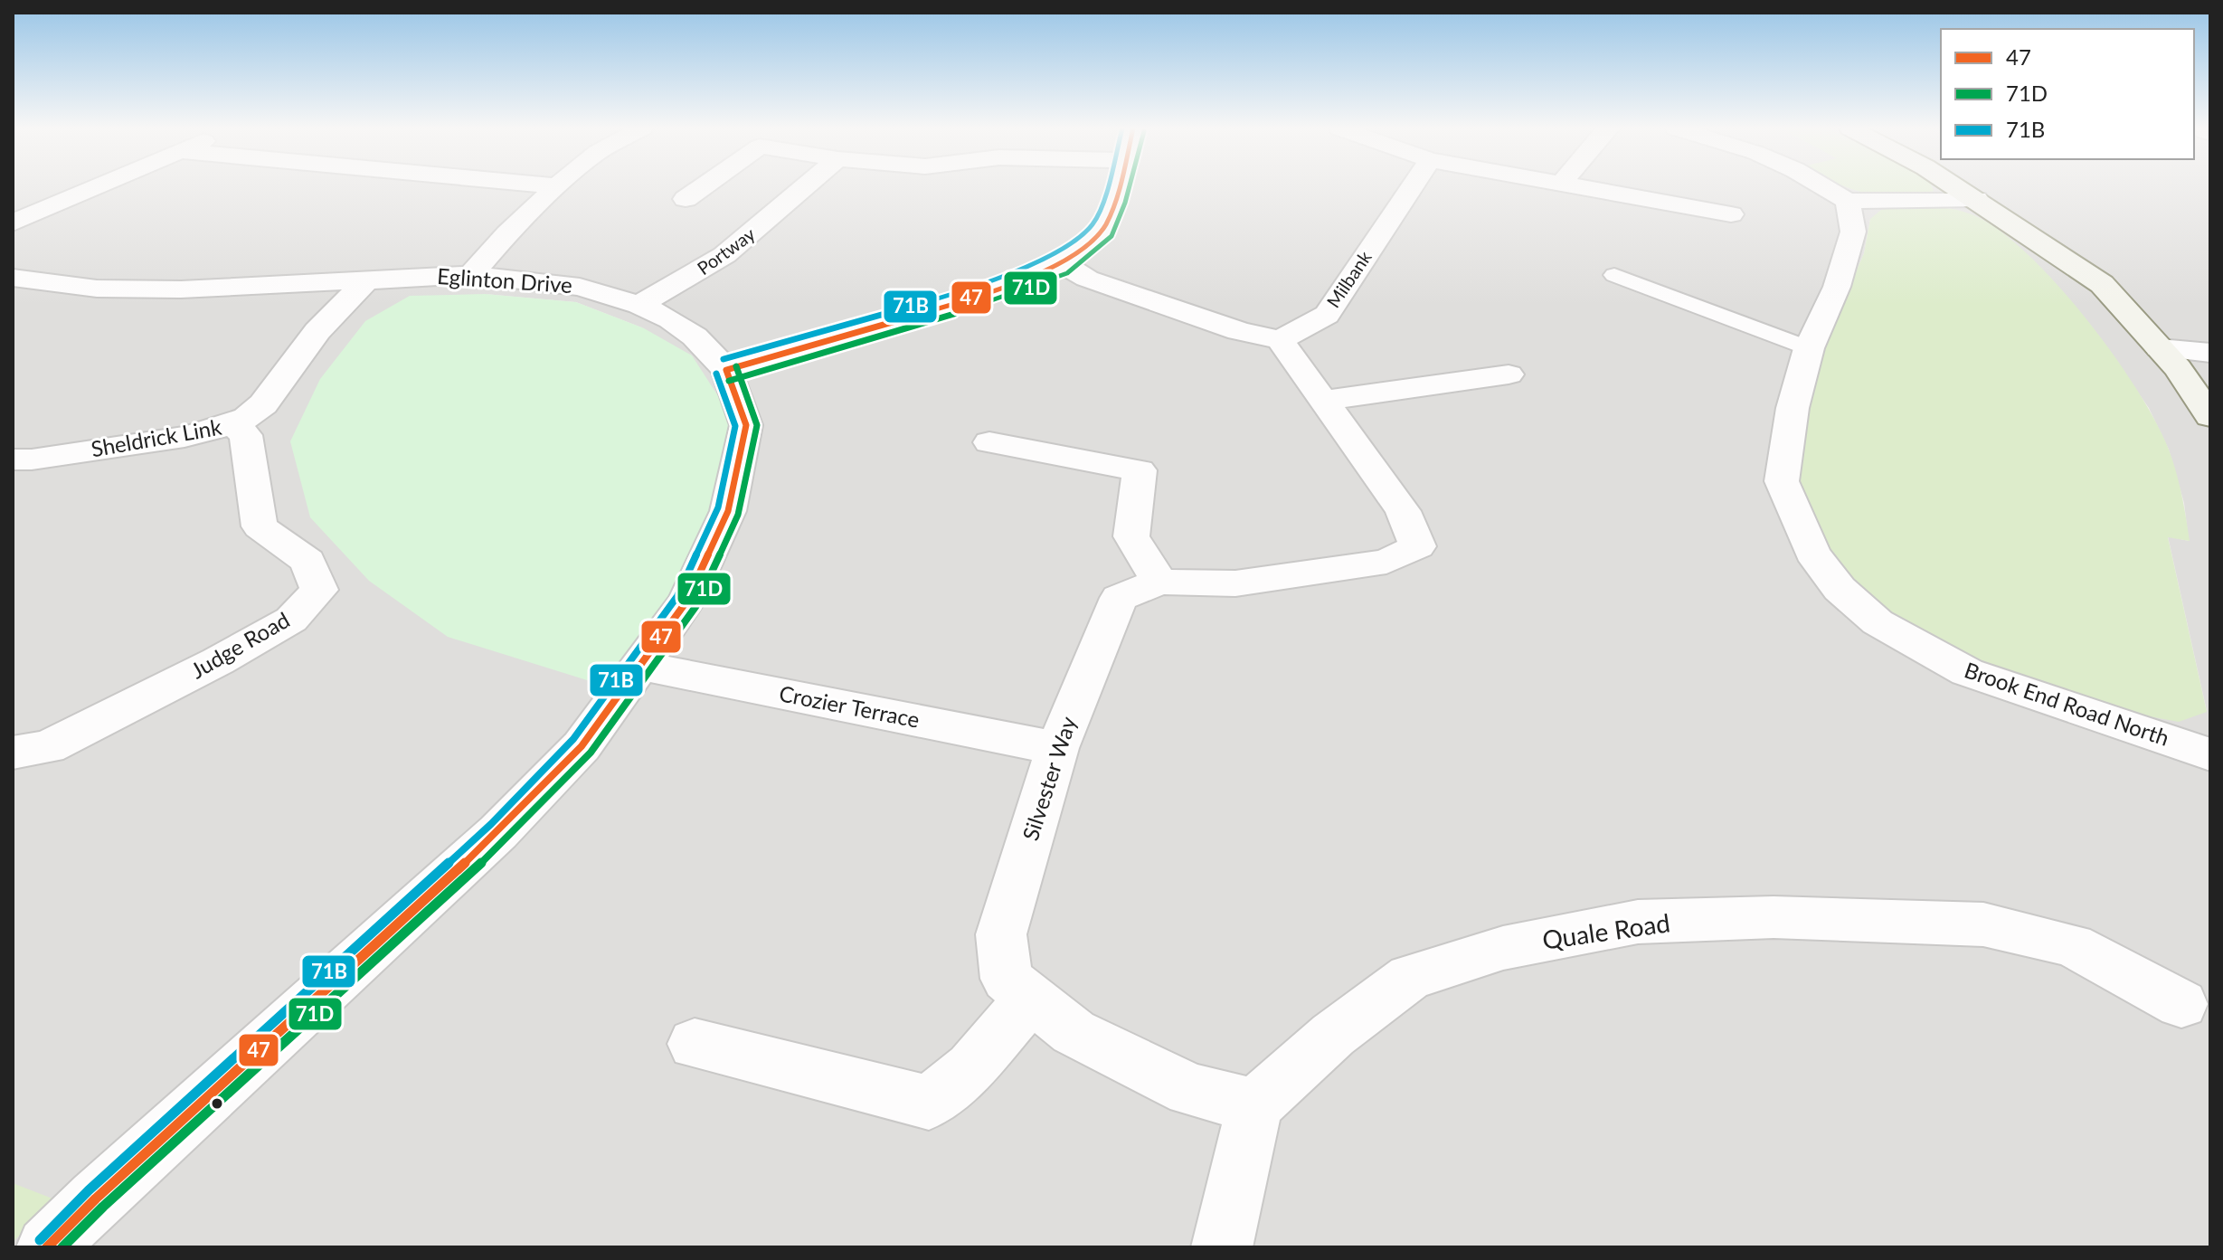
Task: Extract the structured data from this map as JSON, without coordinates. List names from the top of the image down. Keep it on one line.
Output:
{"streets":{"street":["Portway","Milbank","Eglinton Drive","Sheldrick Link","Judge Road","Brook End Road North","Crozier Terrace","Silvester Way","Quale Road"]},"crossings":[["Portway","Eglinton Drive"],["Milbank","Silvester Way"],["Eglinton Drive","Sheldrick Link"],["Eglinton Drive","Crozier Terrace"],["Sheldrick Link","Judge Road"],["Crozier Terrace","Silvester Way"],["Silvester Way","Quale Road"]],"lines":["transit line 47","transit line 71D","transit line 71B"],"legend":["47","71D","71B"]}
